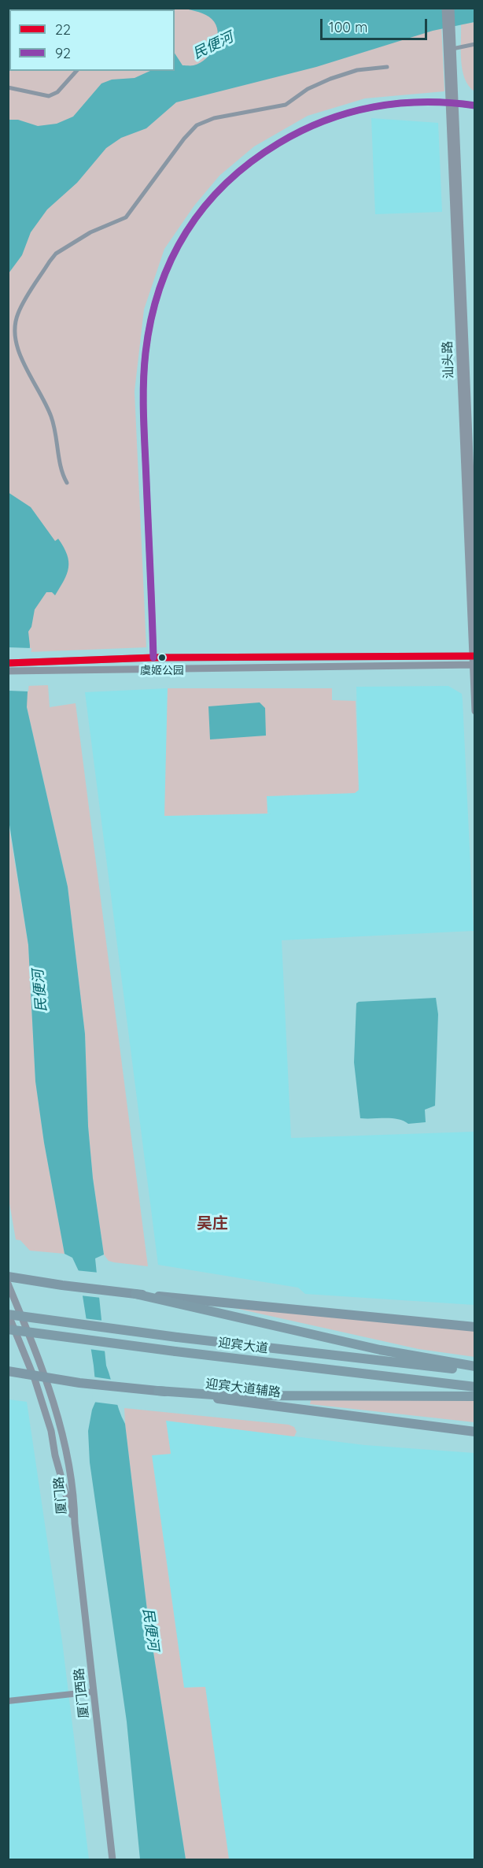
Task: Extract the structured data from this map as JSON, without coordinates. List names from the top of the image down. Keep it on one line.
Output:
{"streets":{"highway":["迎宾大道"],"main road":["迎宾大道辅路"],"street":["汕头路","厦门路","厦门西路"]},"crossings":[["迎宾大道","厦门路"],["迎宾大道辅路","厦门路"],["厦门路","厦门西路"]],"districts":["吴庄"],"water":["民便河"],"places":["虞姬公园"],"lines":["transit line 92","transit line 22"],"legend":["22","92"],"scale_bar":"100 m"}
